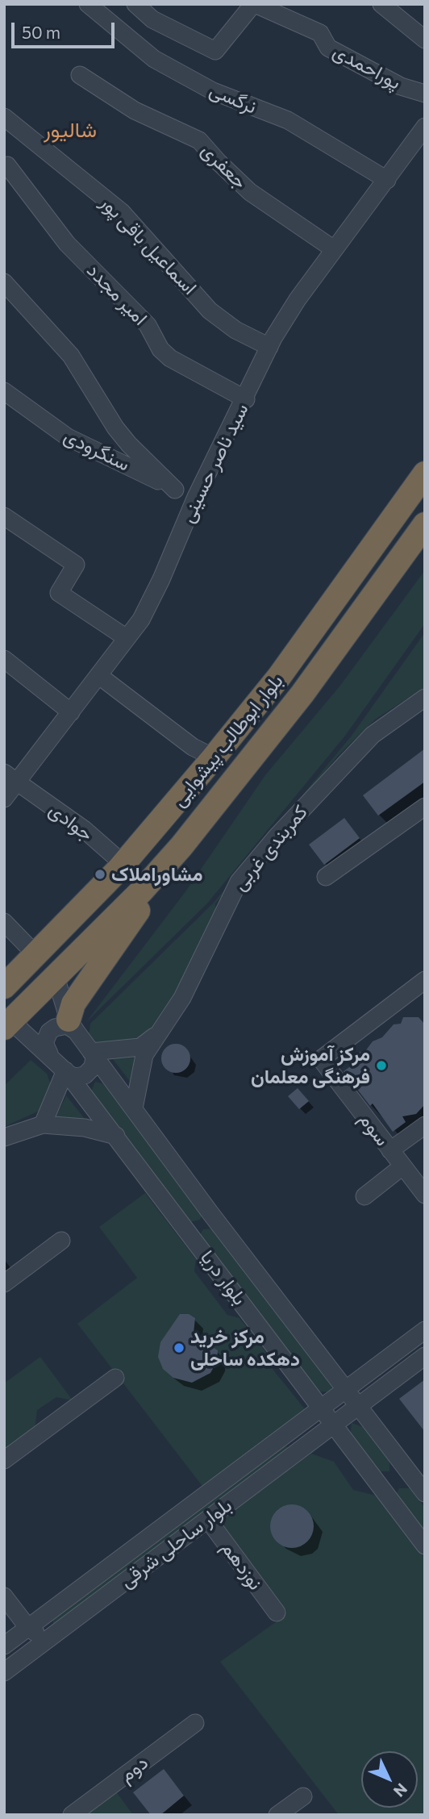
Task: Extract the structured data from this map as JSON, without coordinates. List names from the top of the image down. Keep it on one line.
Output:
{"streets":{"highway":["بلوار ابوطالب پیشوایی"],"street":["پوراحمدی","نرگسی","جعفری","اسماعیل باقی پور","امیر مجدد","سنگرودی","سید ناصر حسینی","جوادی","کمربندی غربی","سوم","بلوار دریا","بلوار ساحلی شرقی","نوزدهم","دوم"]},"crossings":[["نرگسی","سید ناصر حسینی"],["جعفری","سید ناصر حسینی"],["اسماعیل باقی پور","سید ناصر حسینی"],["امیر مجدد","سید ناصر حسینی"],["سنگرودی","سید ناصر حسینی"],["سید ناصر حسینی","جوادی"],["بلوار ابوطالب پیشوایی","جوادی"],["بلوار ابوطالب پیشوایی","بلوار دریا"],["کمربندی غربی","بلوار دریا"],["بلوار دریا","بلوار ساحلی شرقی"],["بلوار ساحلی شرقی","نوزدهم"]],"districts":["شالیور"],"places":["مشاوراملاک","مرکز آموزش فرهنگی معلمان","مرکز خرید دهکده ساحلی"],"scale_bar":"50 m","north":"bottom right"}
